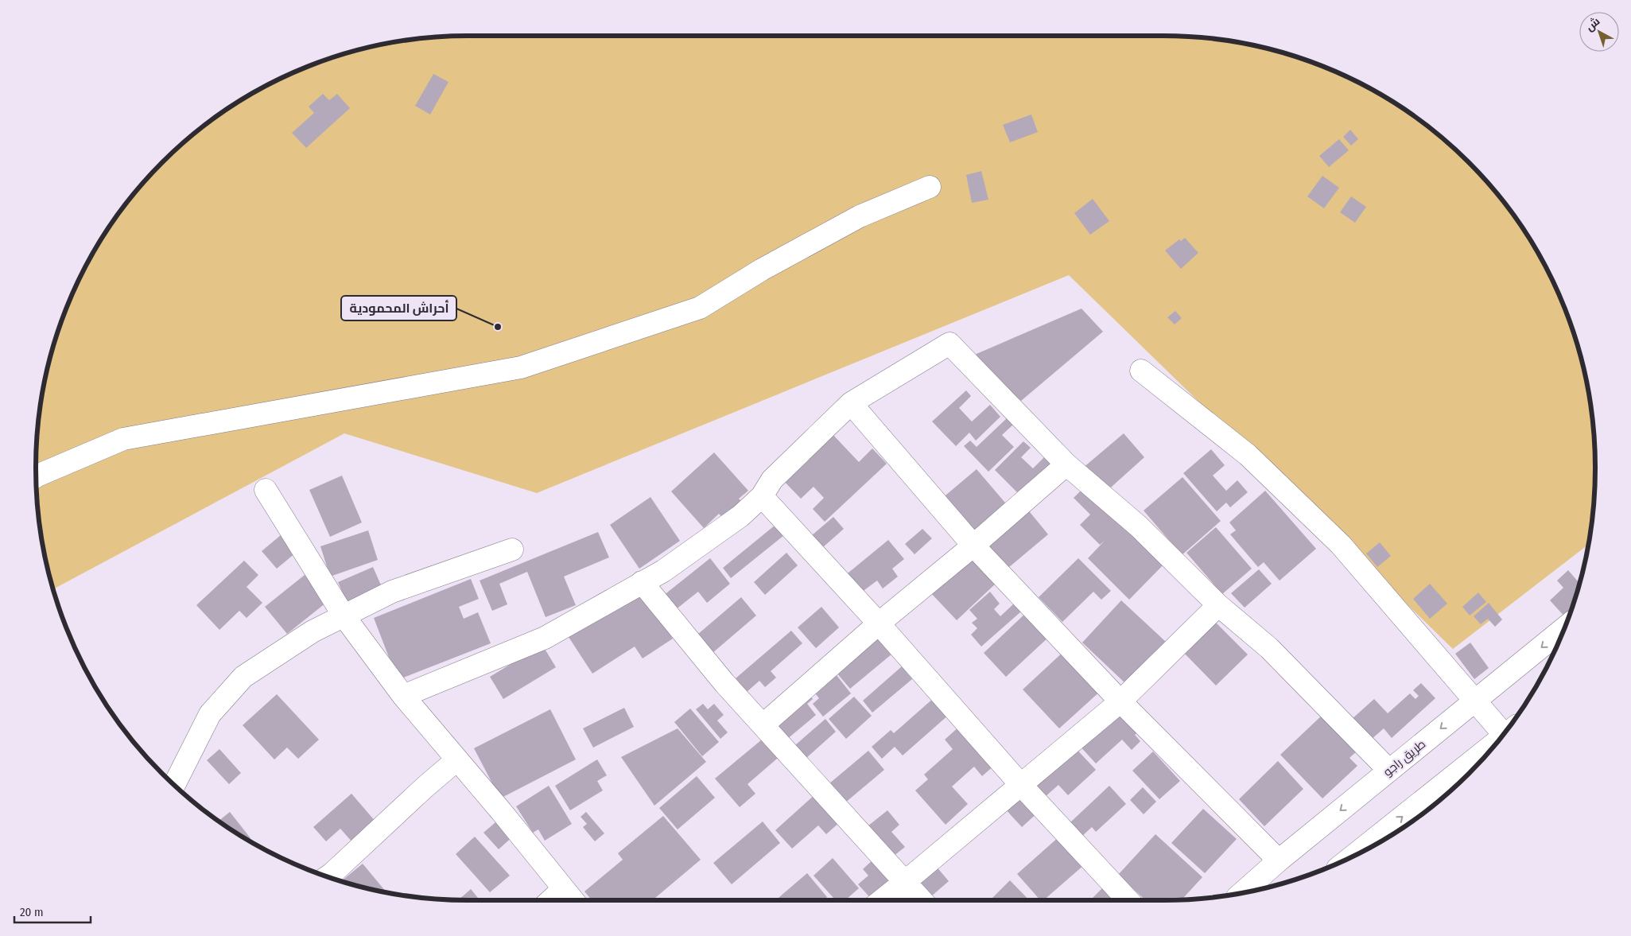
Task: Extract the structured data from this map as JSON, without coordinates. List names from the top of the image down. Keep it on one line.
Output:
{"streets":{"street":["طريق راجو"]},"places":["أحراش المحمودية"],"scale_bar":"20 m","north":"top left"}
